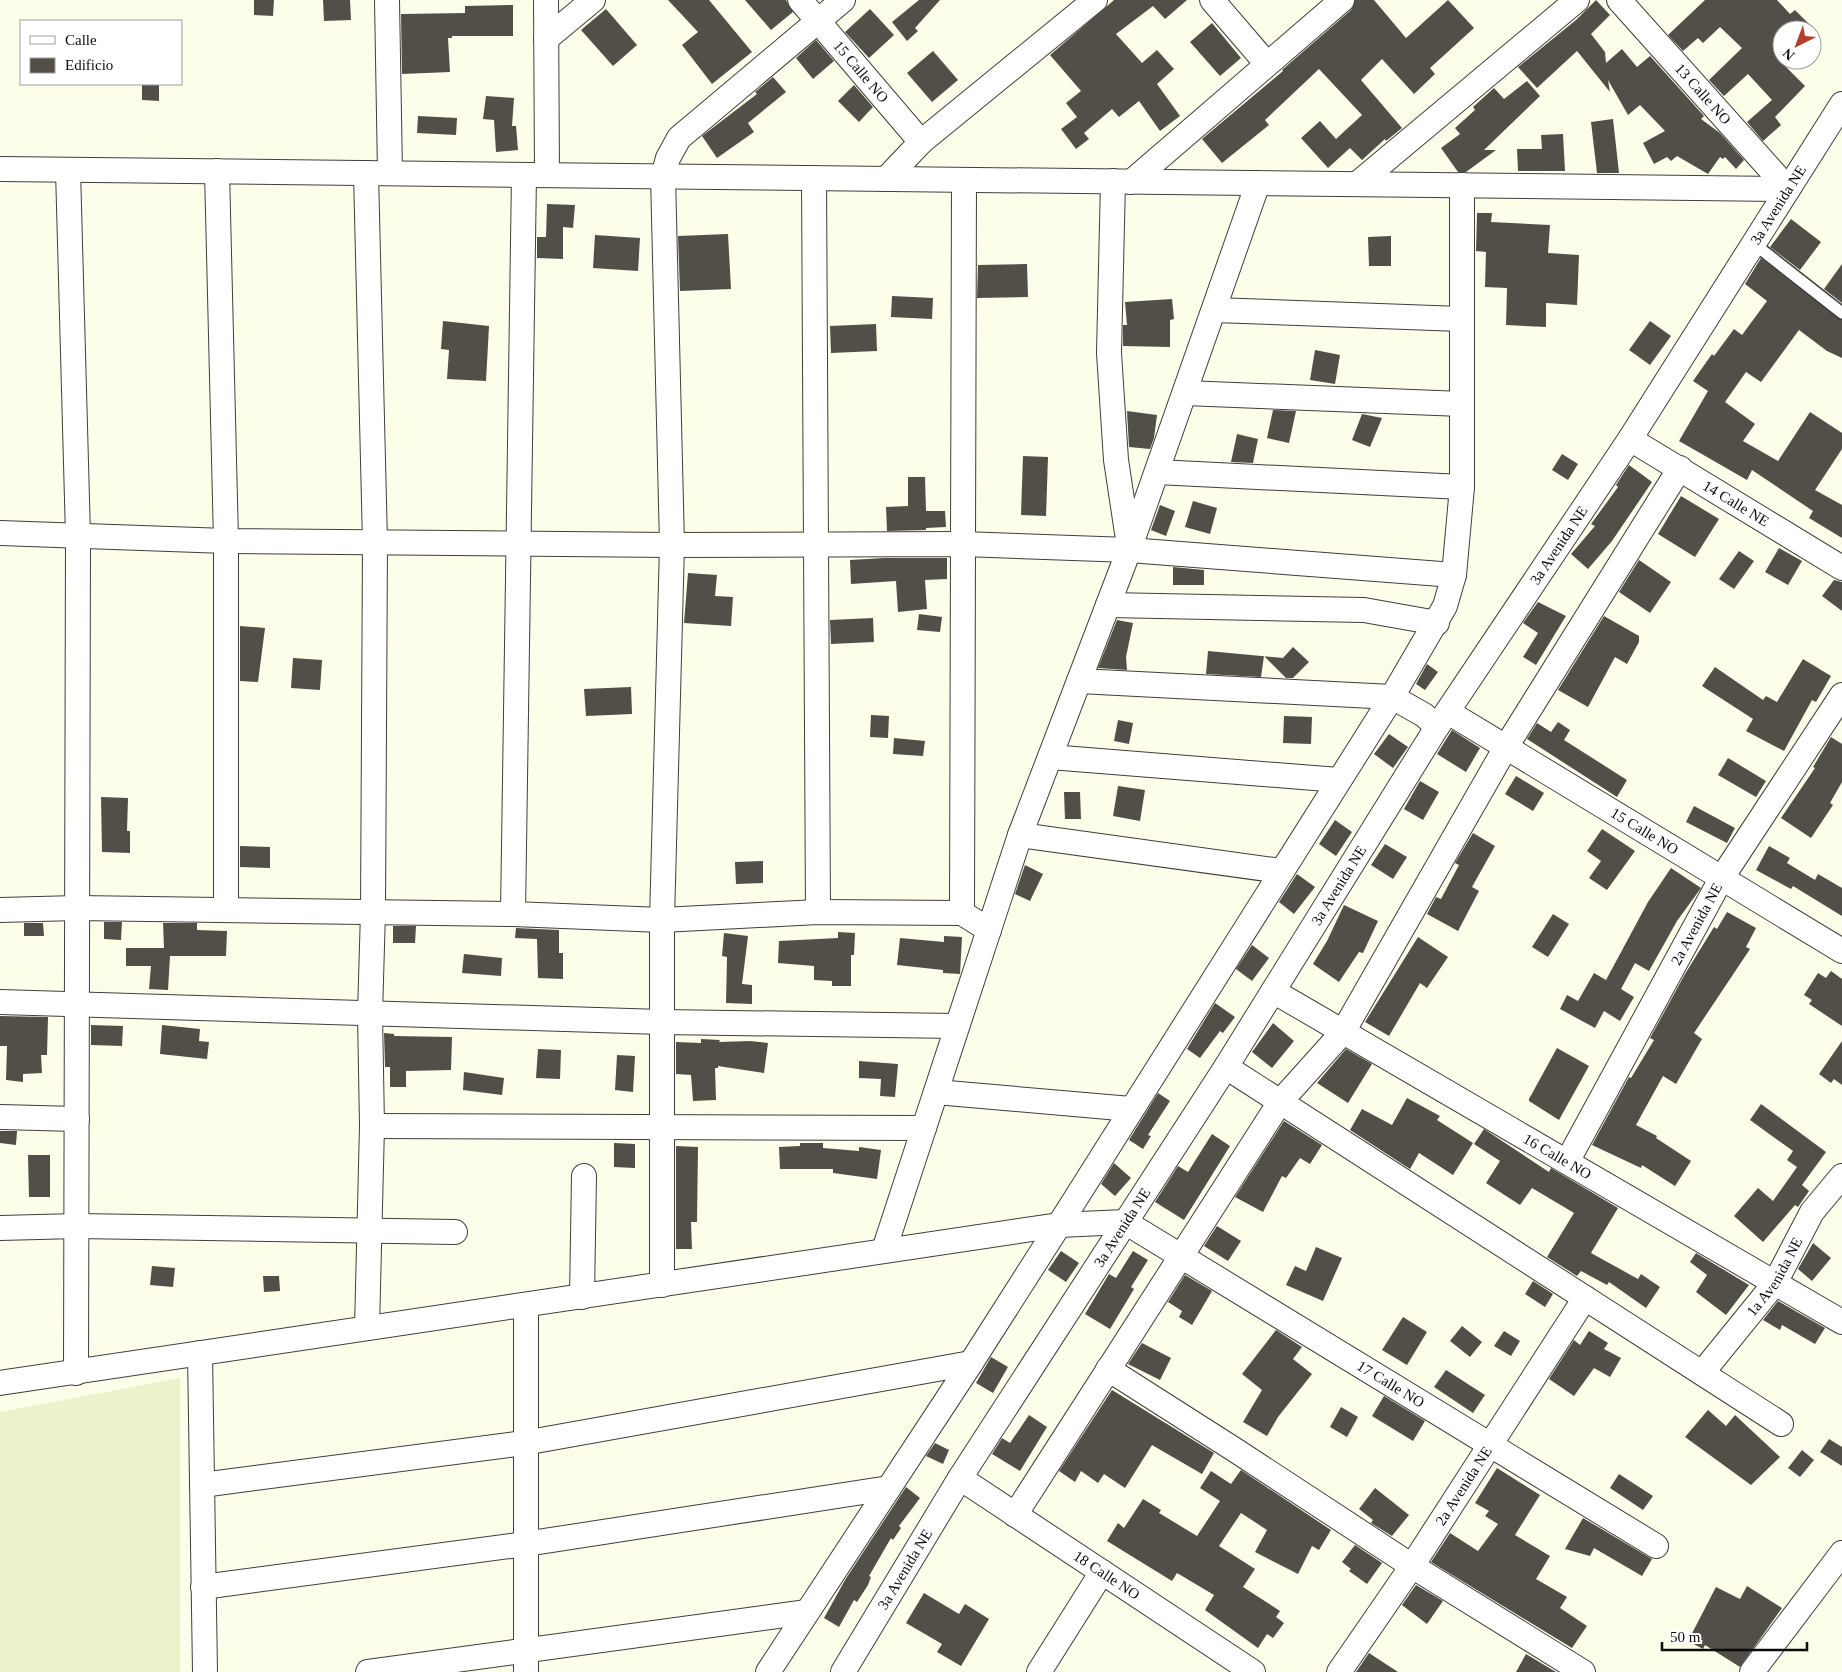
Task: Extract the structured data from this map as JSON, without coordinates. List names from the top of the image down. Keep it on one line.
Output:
{"streets":{"street":["15 Calle NO","13 Calle NO","3a Avenida NE","14 Calle NE","2a Avenida NE","16 Calle NO","1a Avenida NE","17 Calle NO","18 Calle NO"]},"crossings":[["15 Calle NO","3a Avenida NE"],["15 Calle NO","2a Avenida NE"],["13 Calle NO","3a Avenida NE"],["3a Avenida NE","14 Calle NE"],["3a Avenida NE","16 Calle NO"],["3a Avenida NE","17 Calle NO"],["3a Avenida NE","18 Calle NO"],["2a Avenida NE","16 Calle NO"],["2a Avenida NE","17 Calle NO"],["16 Calle NO","1a Avenida NE"]],"legend":["Calle","Edificio"],"scale_bar":"50 m","north":"bottom left"}
